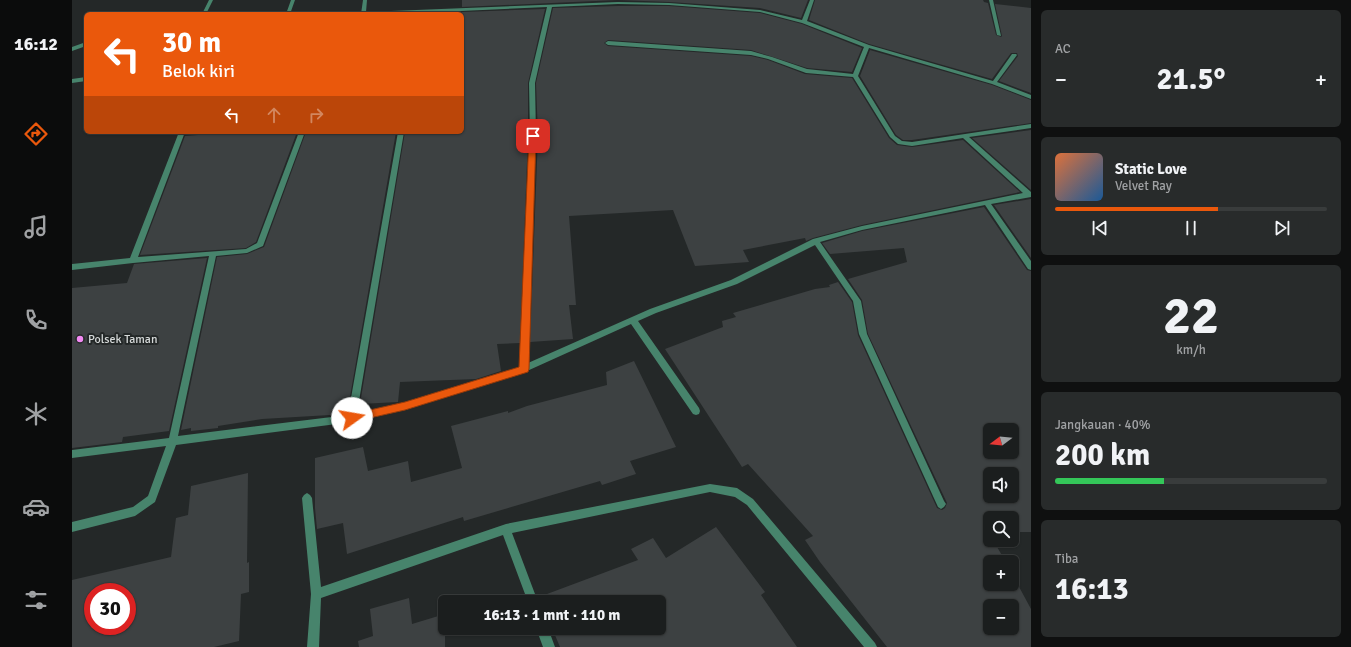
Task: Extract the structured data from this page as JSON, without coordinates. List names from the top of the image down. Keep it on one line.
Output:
{"places":["Polsek Taman"],"north":"left","page":{"tabs":"16:12","tile":["AC",["22","km/h"],["Jangkauan · 40%","200 km"],["Tiba","16:13"]],"turn":["30 m","Belok kiri"],"heat":["−","21.5°","+"],"song":["Static Love","Velvet Ray"],"map_buttons":["+","−"],"limit":"30","trip":"16:13 · 1 mnt · 110 m"}}
